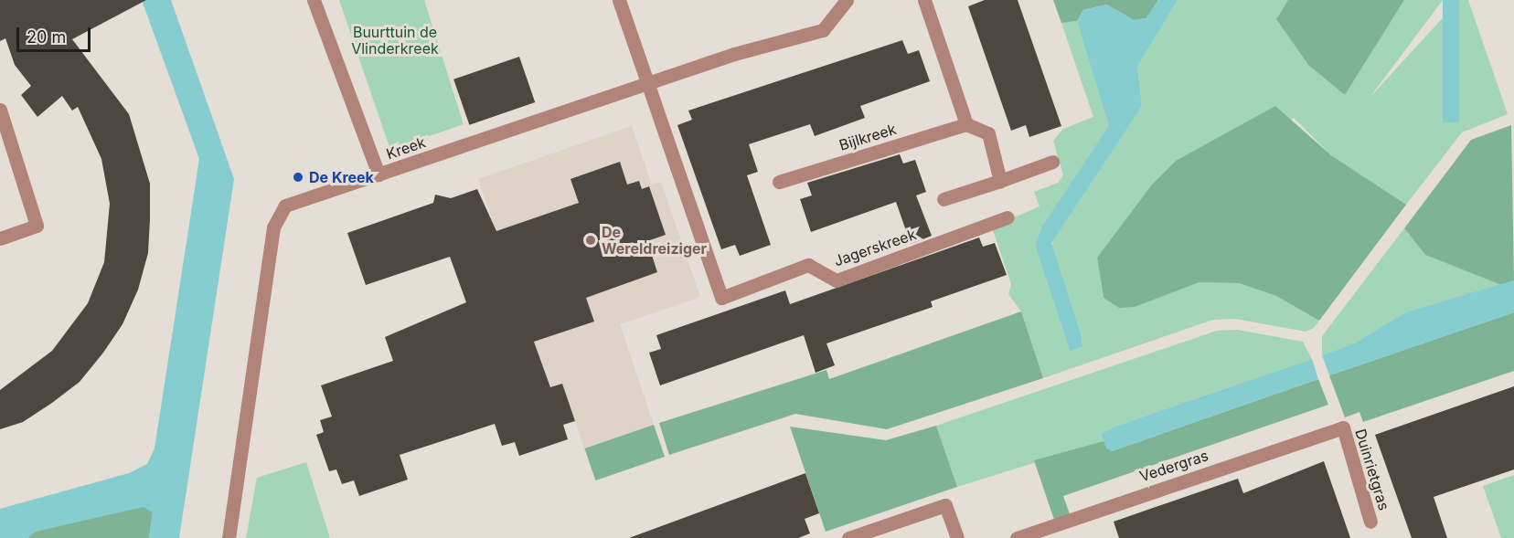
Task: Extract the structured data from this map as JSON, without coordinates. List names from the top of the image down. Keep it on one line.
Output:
{"streets":{"street":["Bijlkreek","Kreek","Jagerskreek","Vedergras","Duinrietgras"]},"crossings":[["Kreek","Jagerskreek"],["Vedergras","Duinrietgras"]],"parks":["Buurttuin de Vlinderkreek"],"places":["De Kreek","De Wereldreiziger"],"scale_bar":"20 m"}
